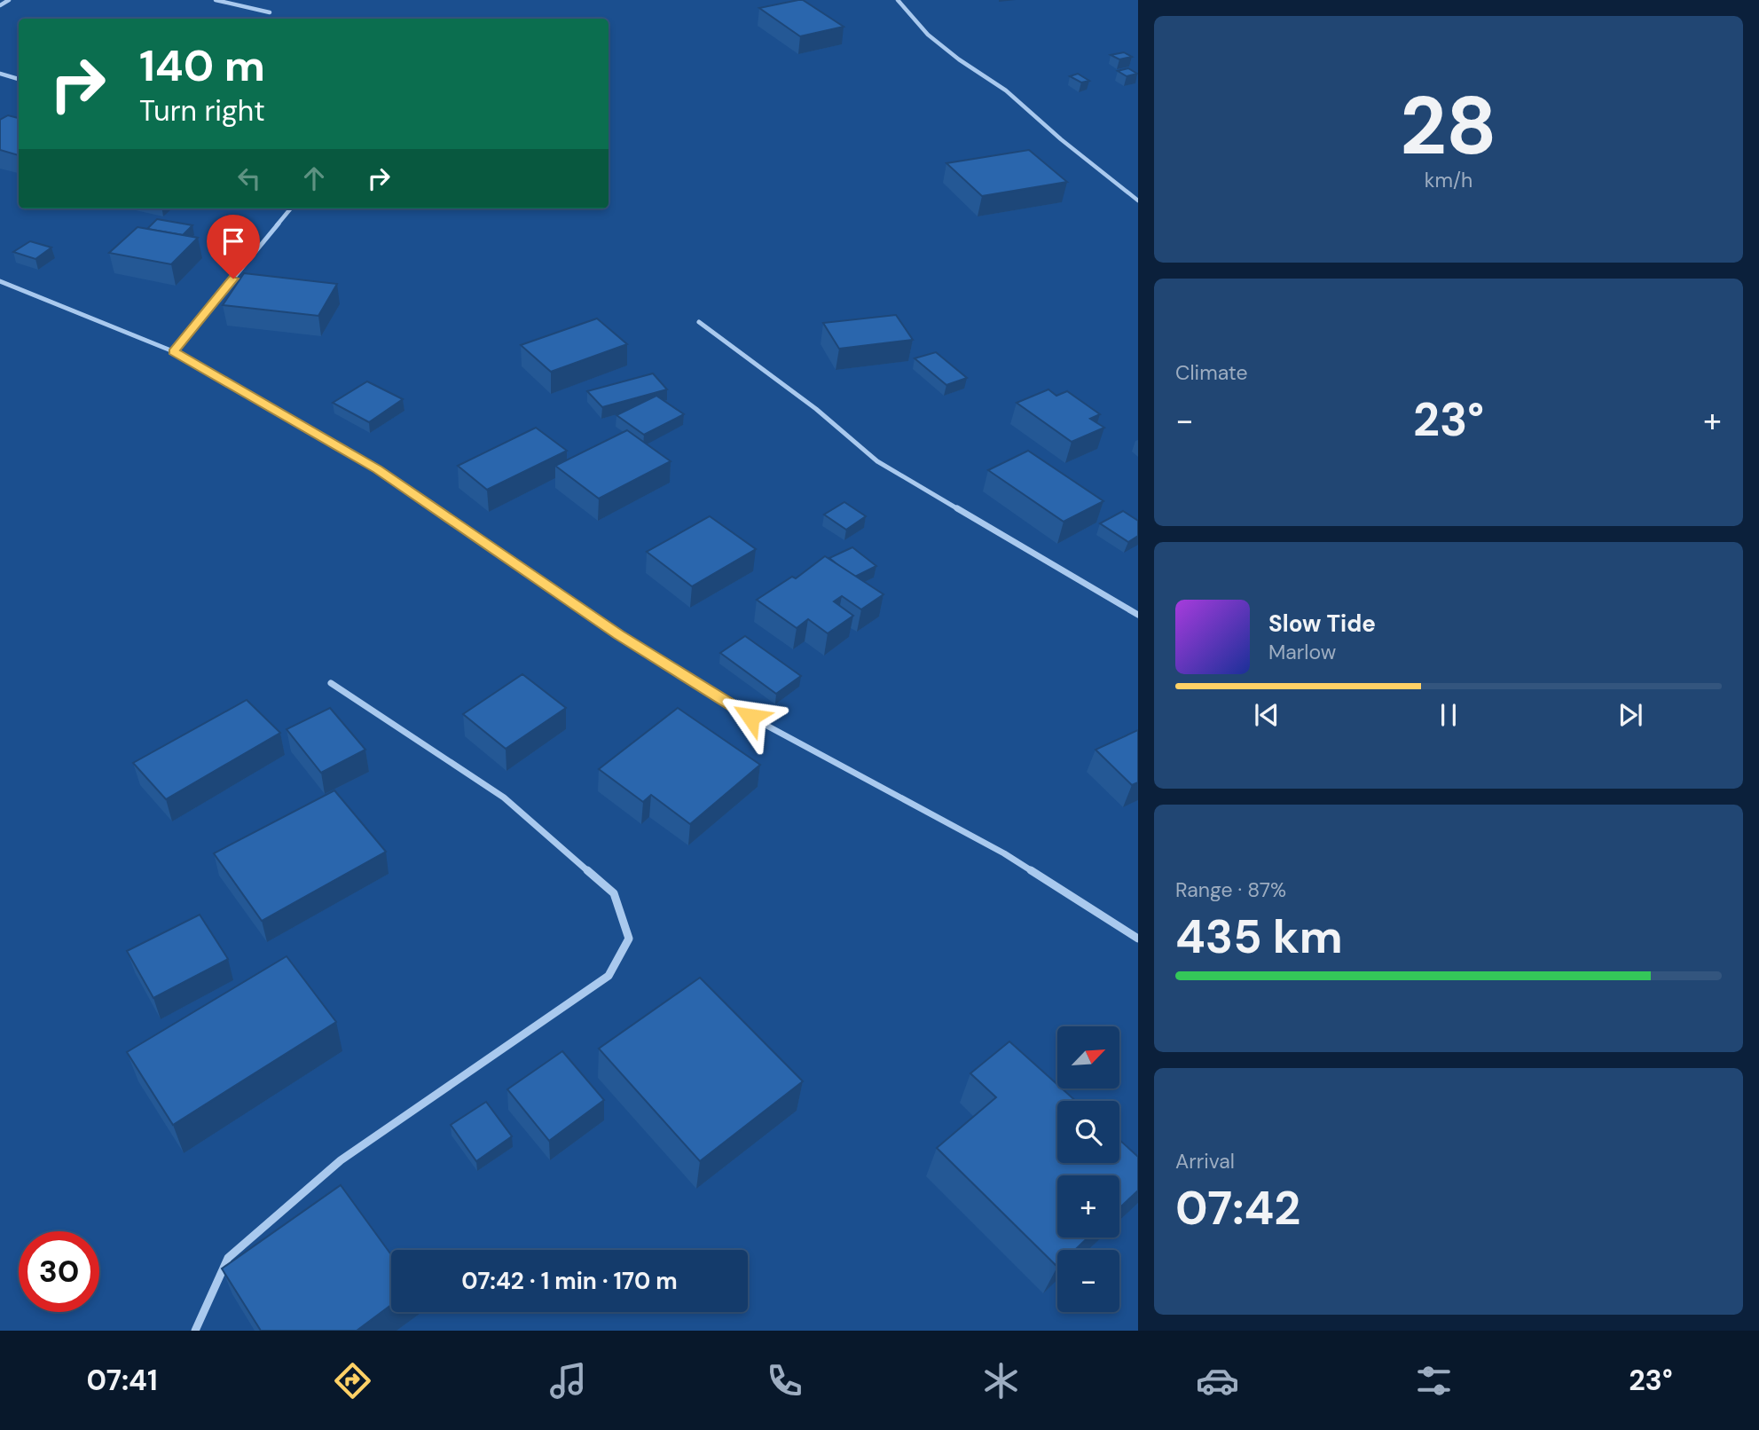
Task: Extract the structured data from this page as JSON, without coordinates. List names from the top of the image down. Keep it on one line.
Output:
{"north":"top right","page":{"tile":[["28","km/h"],"Climate",["Range · 87%","435 km"],["Arrival","07:42"]],"turn":["140 m","Turn right"],"heat":["−","23°","+"],"song":["Slow Tide","Marlow"],"map_buttons":["+","−"],"limit":"30","trip":"07:42 · 1 min · 170 m","tabs":["07:41","23°"]}}
